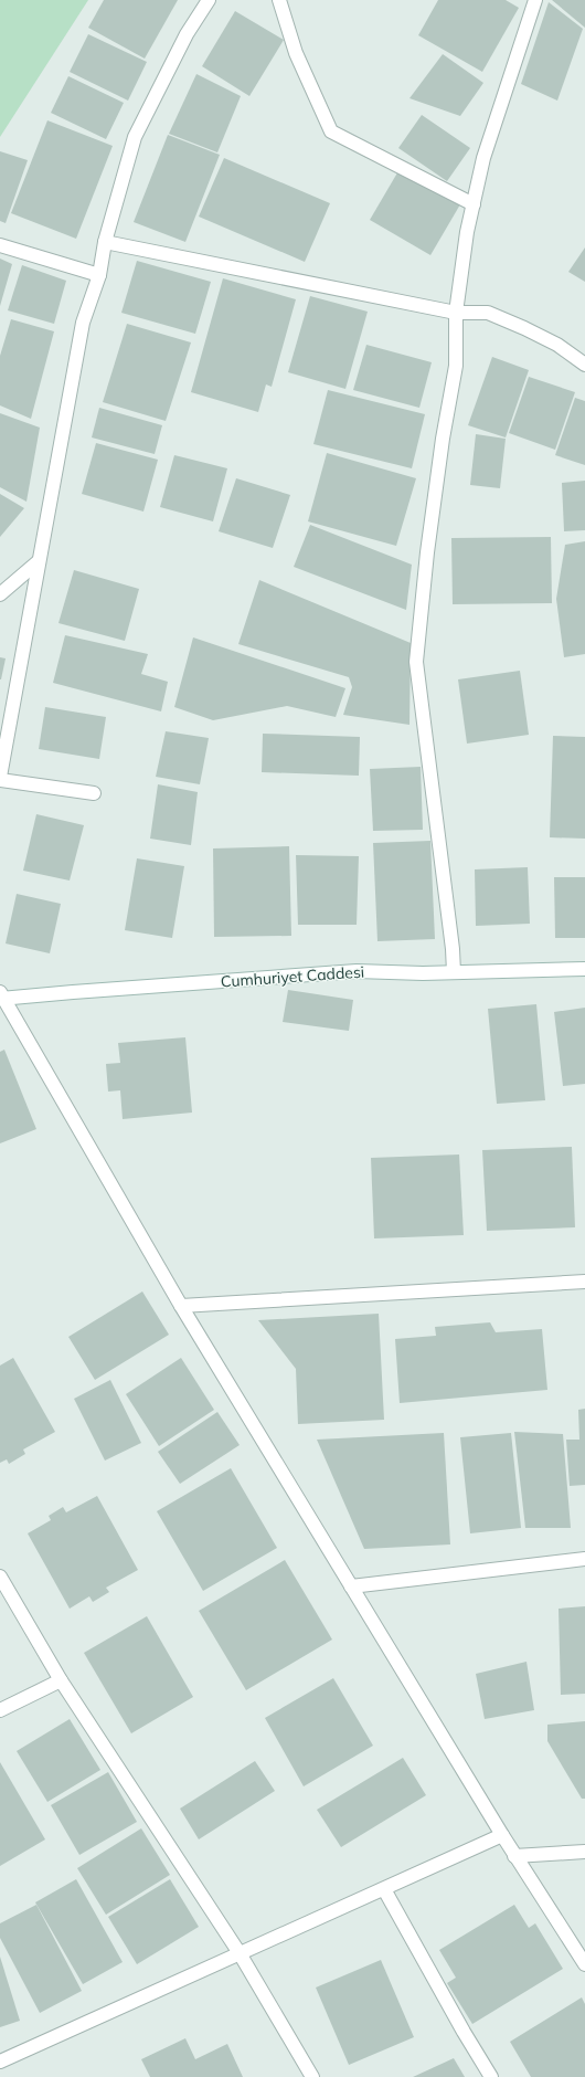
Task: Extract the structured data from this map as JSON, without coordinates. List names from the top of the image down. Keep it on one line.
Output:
{"streets":{"street":["Cumhuriyet Caddesi"]}}
